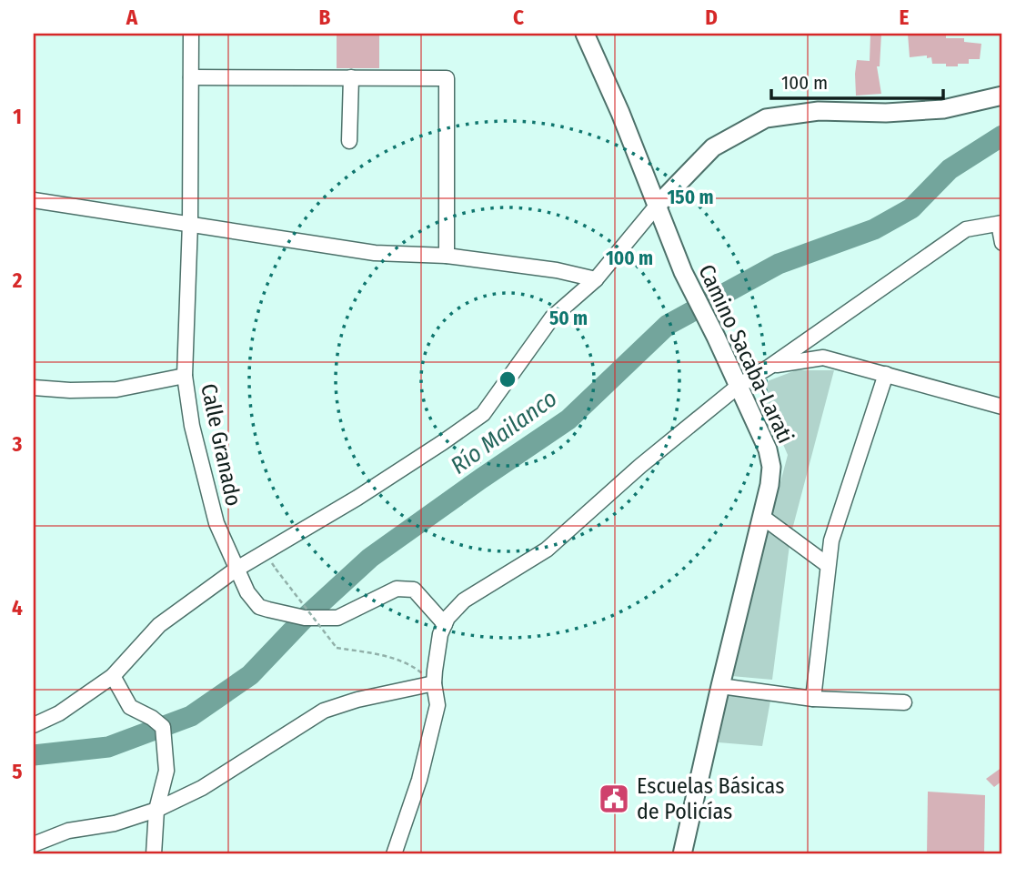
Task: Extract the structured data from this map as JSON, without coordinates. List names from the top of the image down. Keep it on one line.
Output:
{"streets":{"main road":["Camino Sacaba-Larati"],"street":["Calle Granado"]},"water":["Río Mailanco"],"places":{"public building":["Escuelas Básicas de Policías"]},"scale_bar":"100 m","grid":{"columns":["A","B","C","D","E"],"rows":["1","2","3","4","5"]},"rings":["150 m","100 m","50 m"]}
